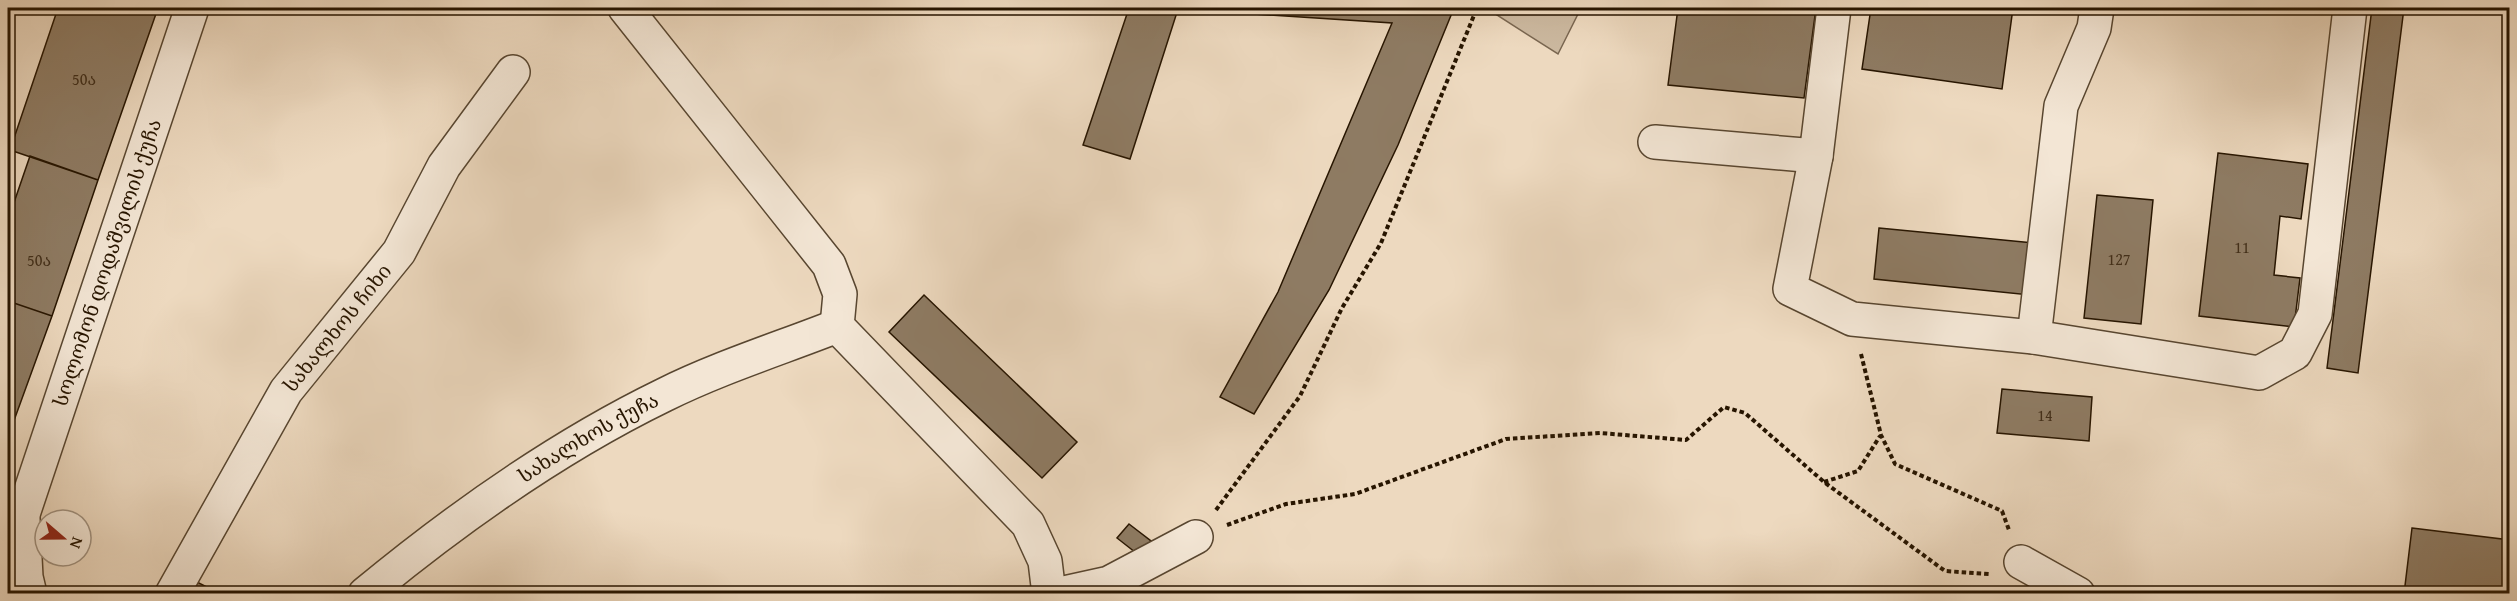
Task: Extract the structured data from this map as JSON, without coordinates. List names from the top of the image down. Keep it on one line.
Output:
{"streets":{"street":["სოლომონ დოდაშვილის ქუჩა","სახალხოს ჩიხი","სახალხოს ქუჩა"]},"house_numbers":["50ა","11","127","50ა","14"],"north":"right"}
